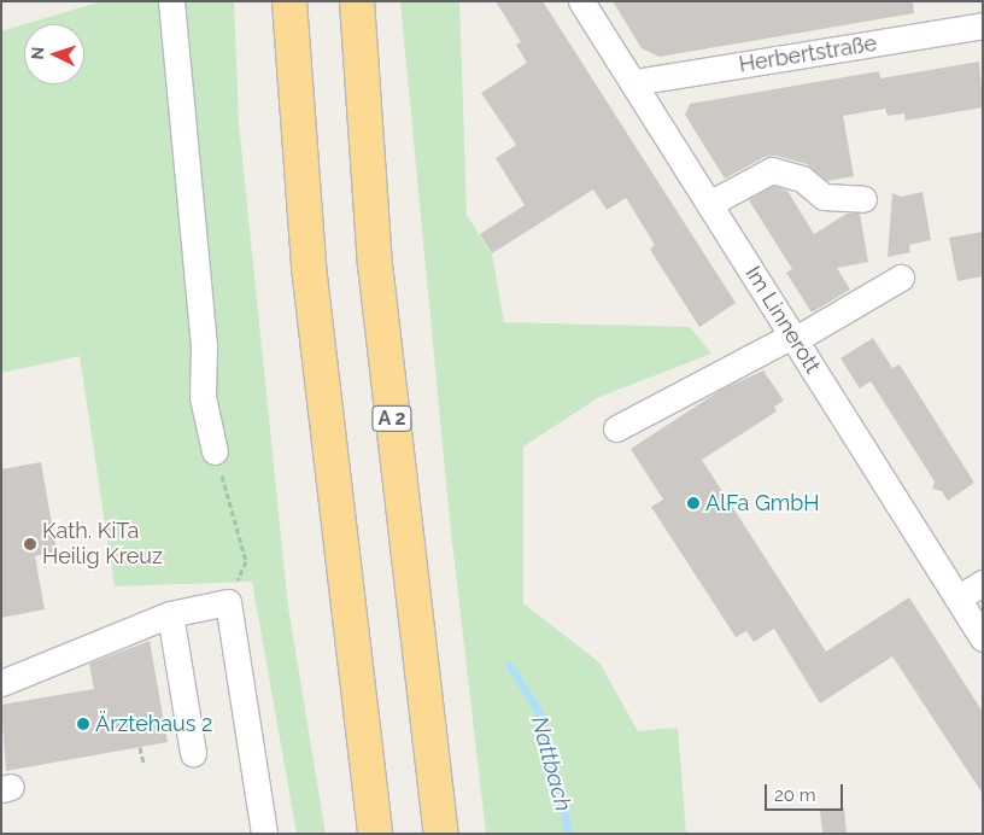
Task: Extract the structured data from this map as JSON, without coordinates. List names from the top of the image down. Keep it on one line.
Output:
{"streets":{"highway":["A 2"],"street":["Herbertstraße","Im Linnerott"]},"crossings":[["Herbertstraße","Im Linnerott"]],"water":["Nattbach"],"places":["AlFa GmbH","Kath. KiTa Heilig Kreuz","Ärztehaus 2"],"scale_bar":"20 m","north":"left"}
